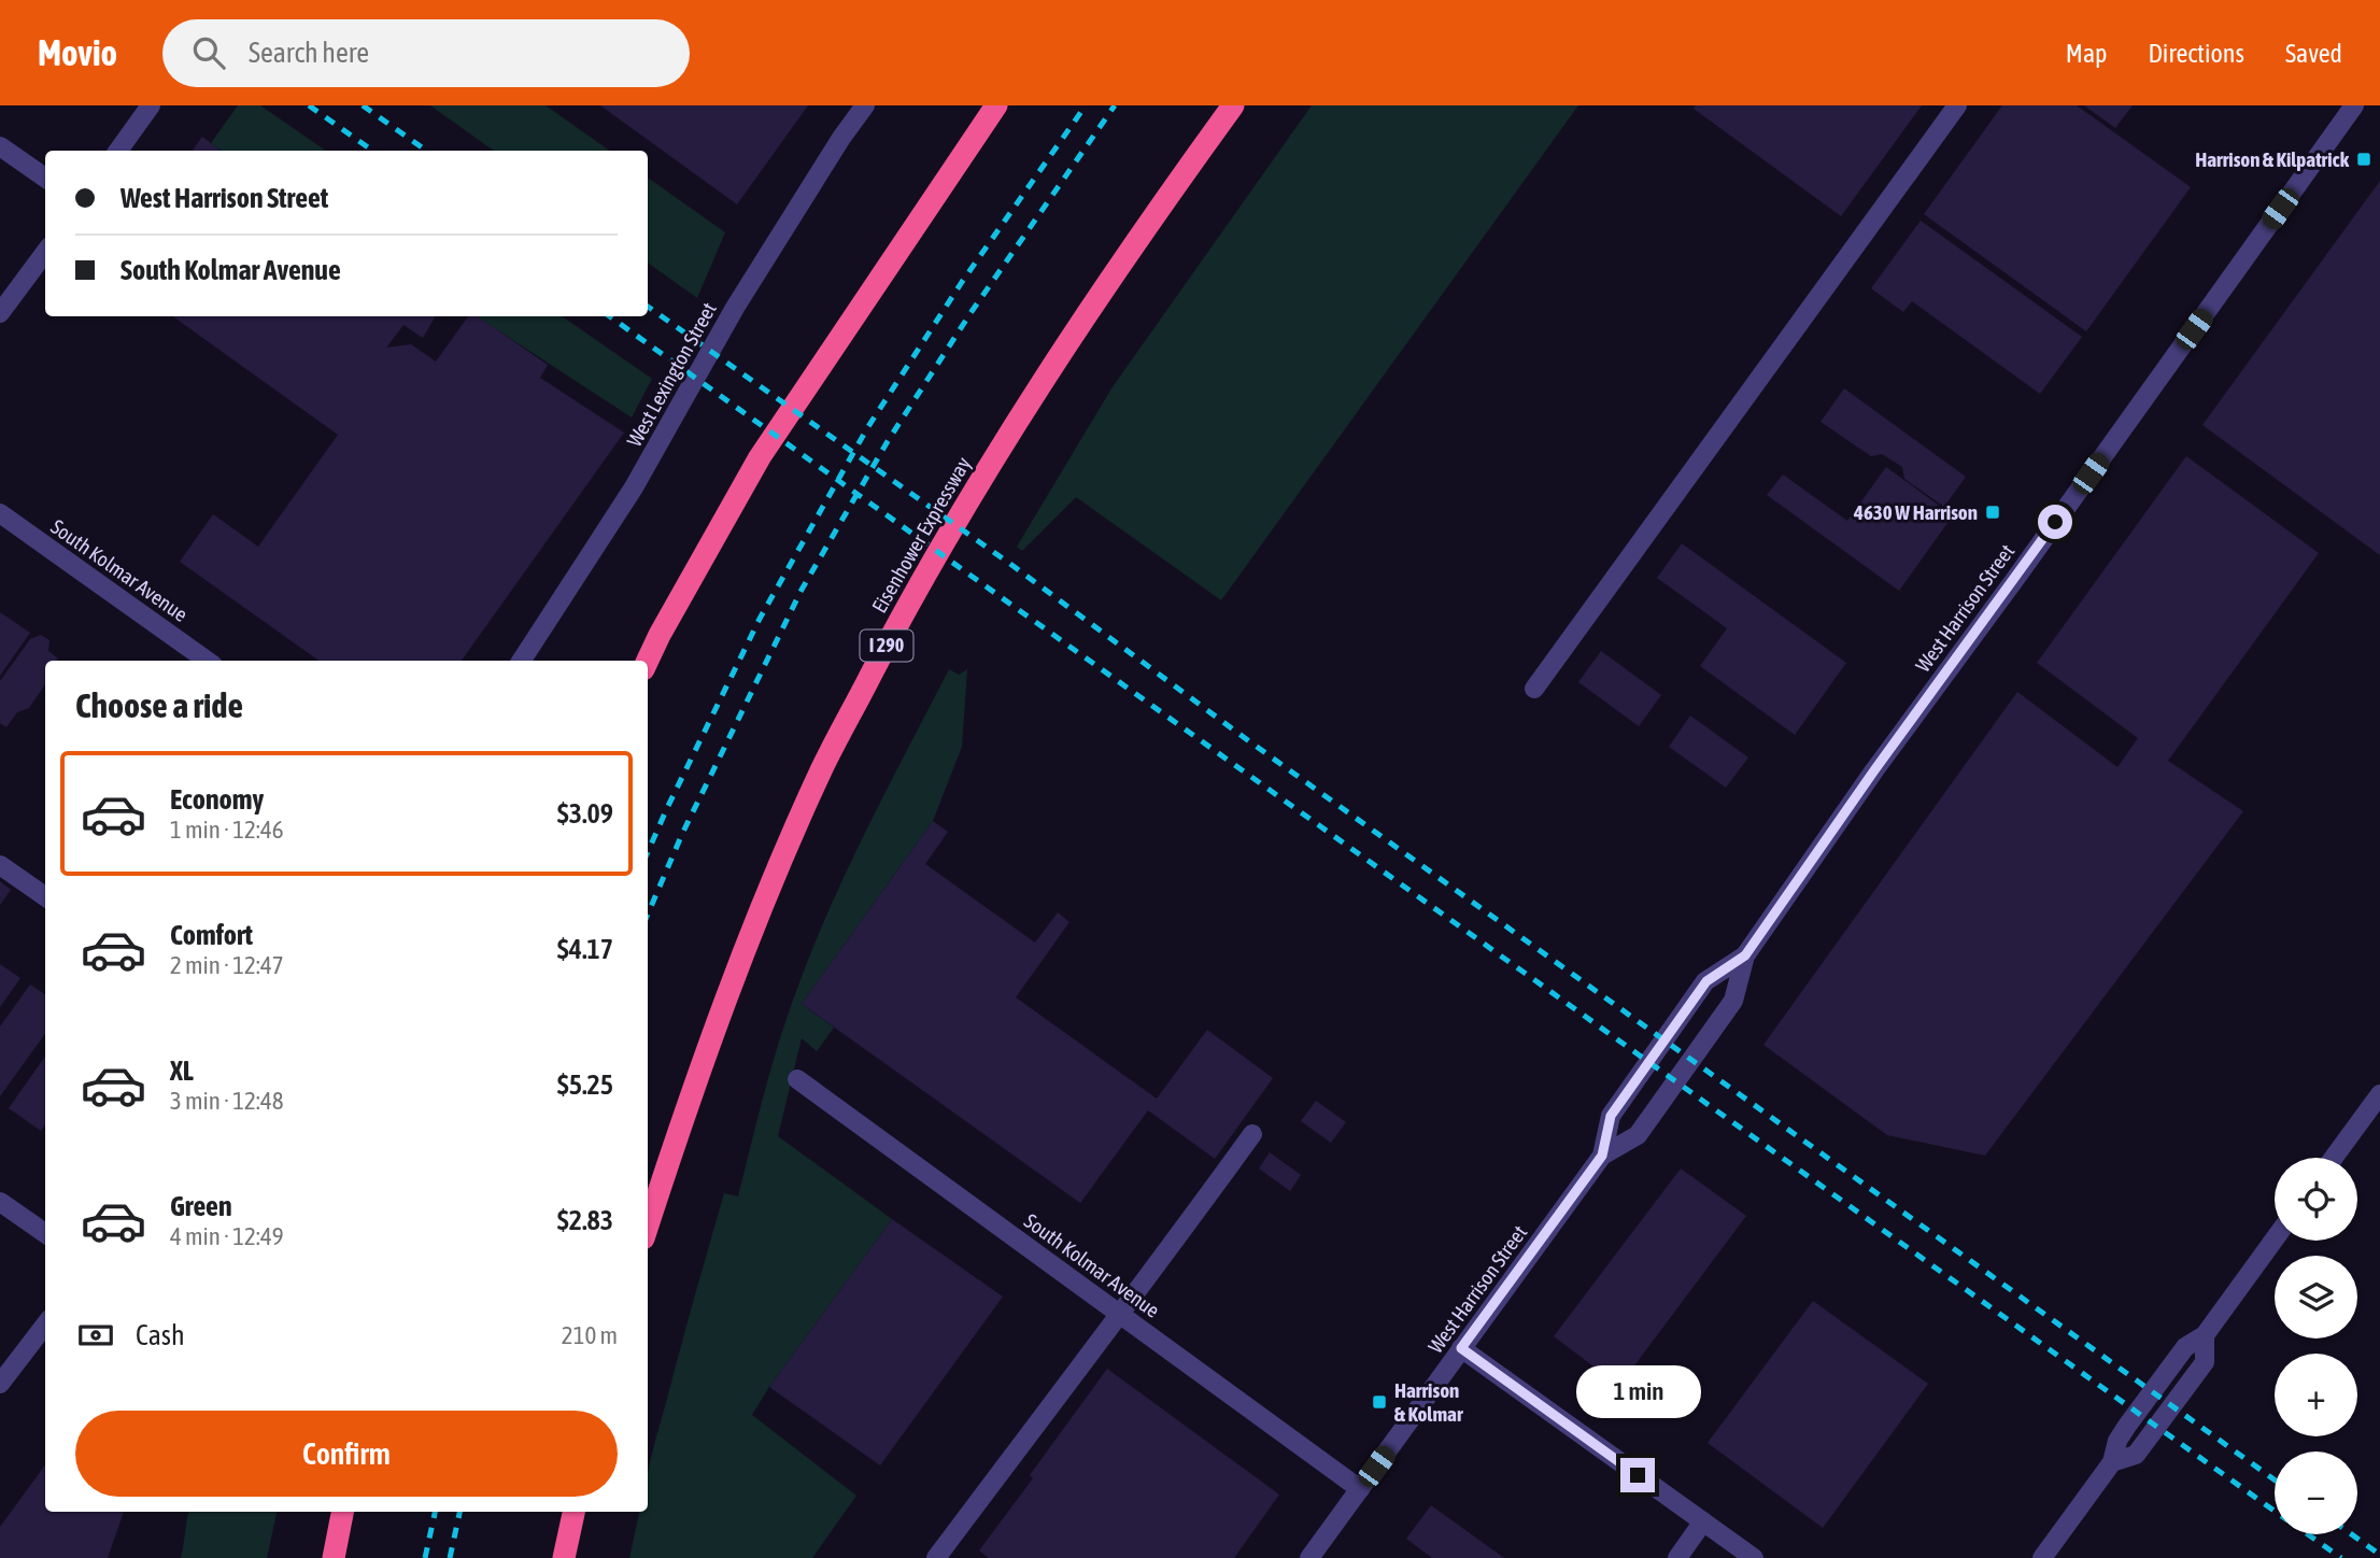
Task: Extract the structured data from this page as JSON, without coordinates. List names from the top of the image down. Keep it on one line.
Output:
{"streets":{"highway":["Eisenhower Expressway","I 290"],"street":["West Lexington Street","South Kolmar Avenue","West Harrison Street"]},"crossings":[["South Kolmar Avenue","West Harrison Street"]],"places":{"transit":["Harrison & Kilpatrick","4630 W Harrison","Harrison & Kolmar"]},"page":{"header":"Movio","search":"Search here","nav":["Map","Directions","Saved"],"banner":["West Harrison Street","South Kolmar Avenue"],"heading":"Choose a ride","list":[{"name":"Economy","note":"1 min · 12:46","value":"$3.09"},{"name":"Comfort","note":"2 min · 12:47","value":"$4.17"},{"name":"XL","note":"3 min · 12:48","value":"$5.25"},{"name":"Green","note":"4 min · 12:49","value":"$2.83"}],"map_buttons":["+","−"],"pay":["Cash","210 m"],"bubble":"1 min","buttons":"Confirm"}}
